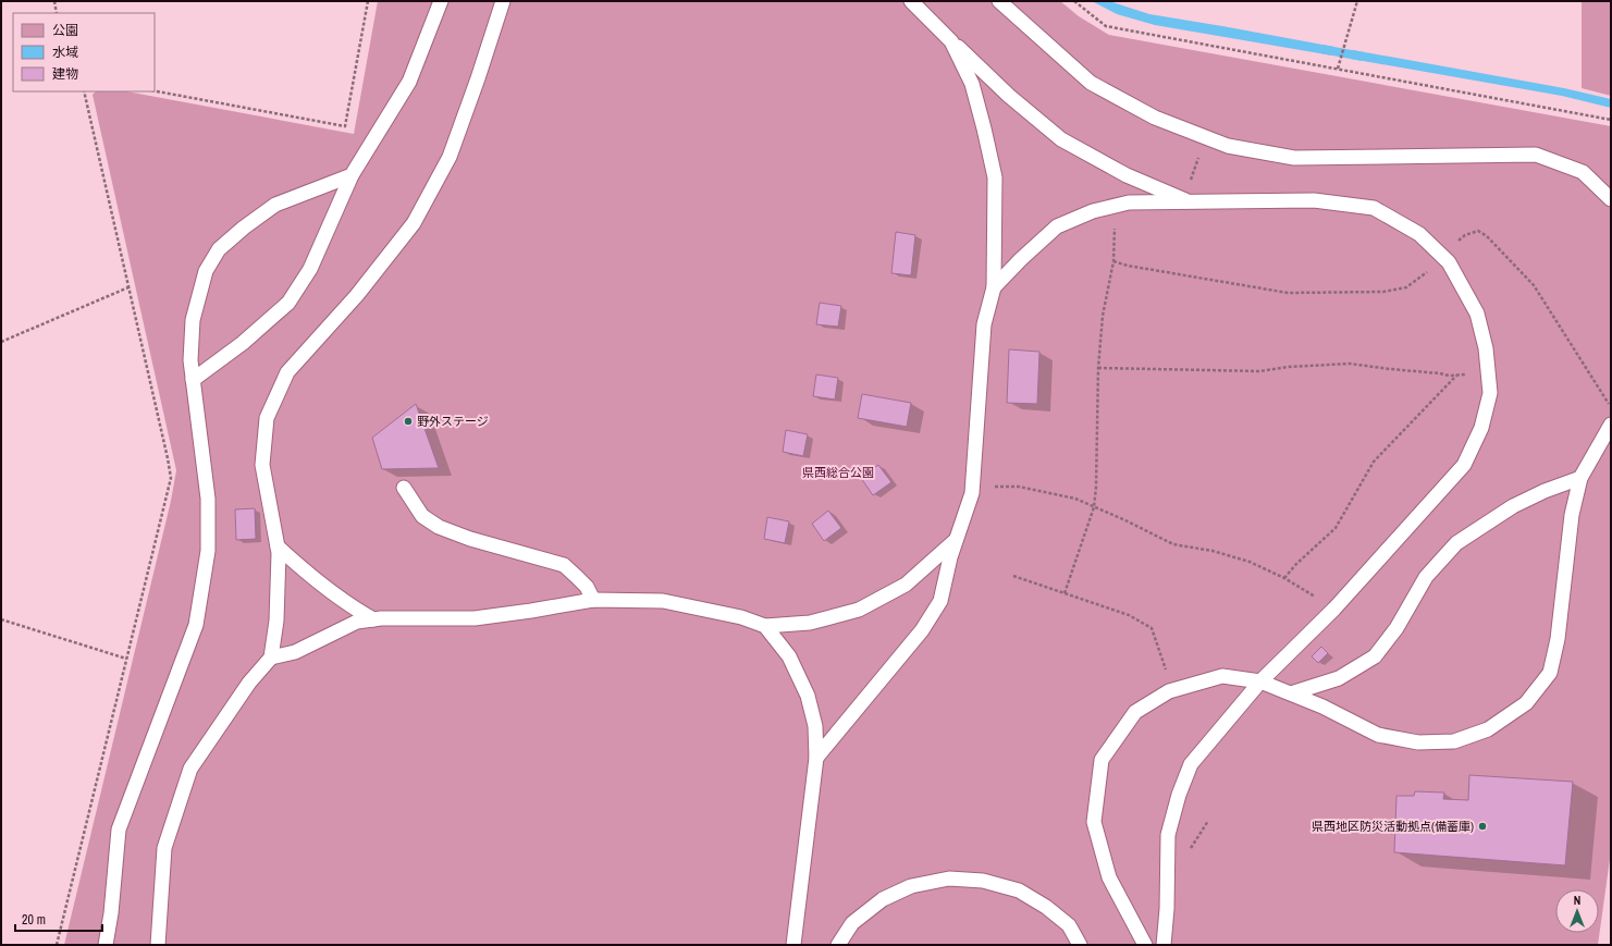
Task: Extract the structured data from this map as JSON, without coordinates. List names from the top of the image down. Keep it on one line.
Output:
{"parks":["県西総合公園"],"places":["野外ステージ","県西地区防災活動拠点(備蓄庫)"],"legend":["公園","水域","建物"],"scale_bar":"20 m","north":"top"}
